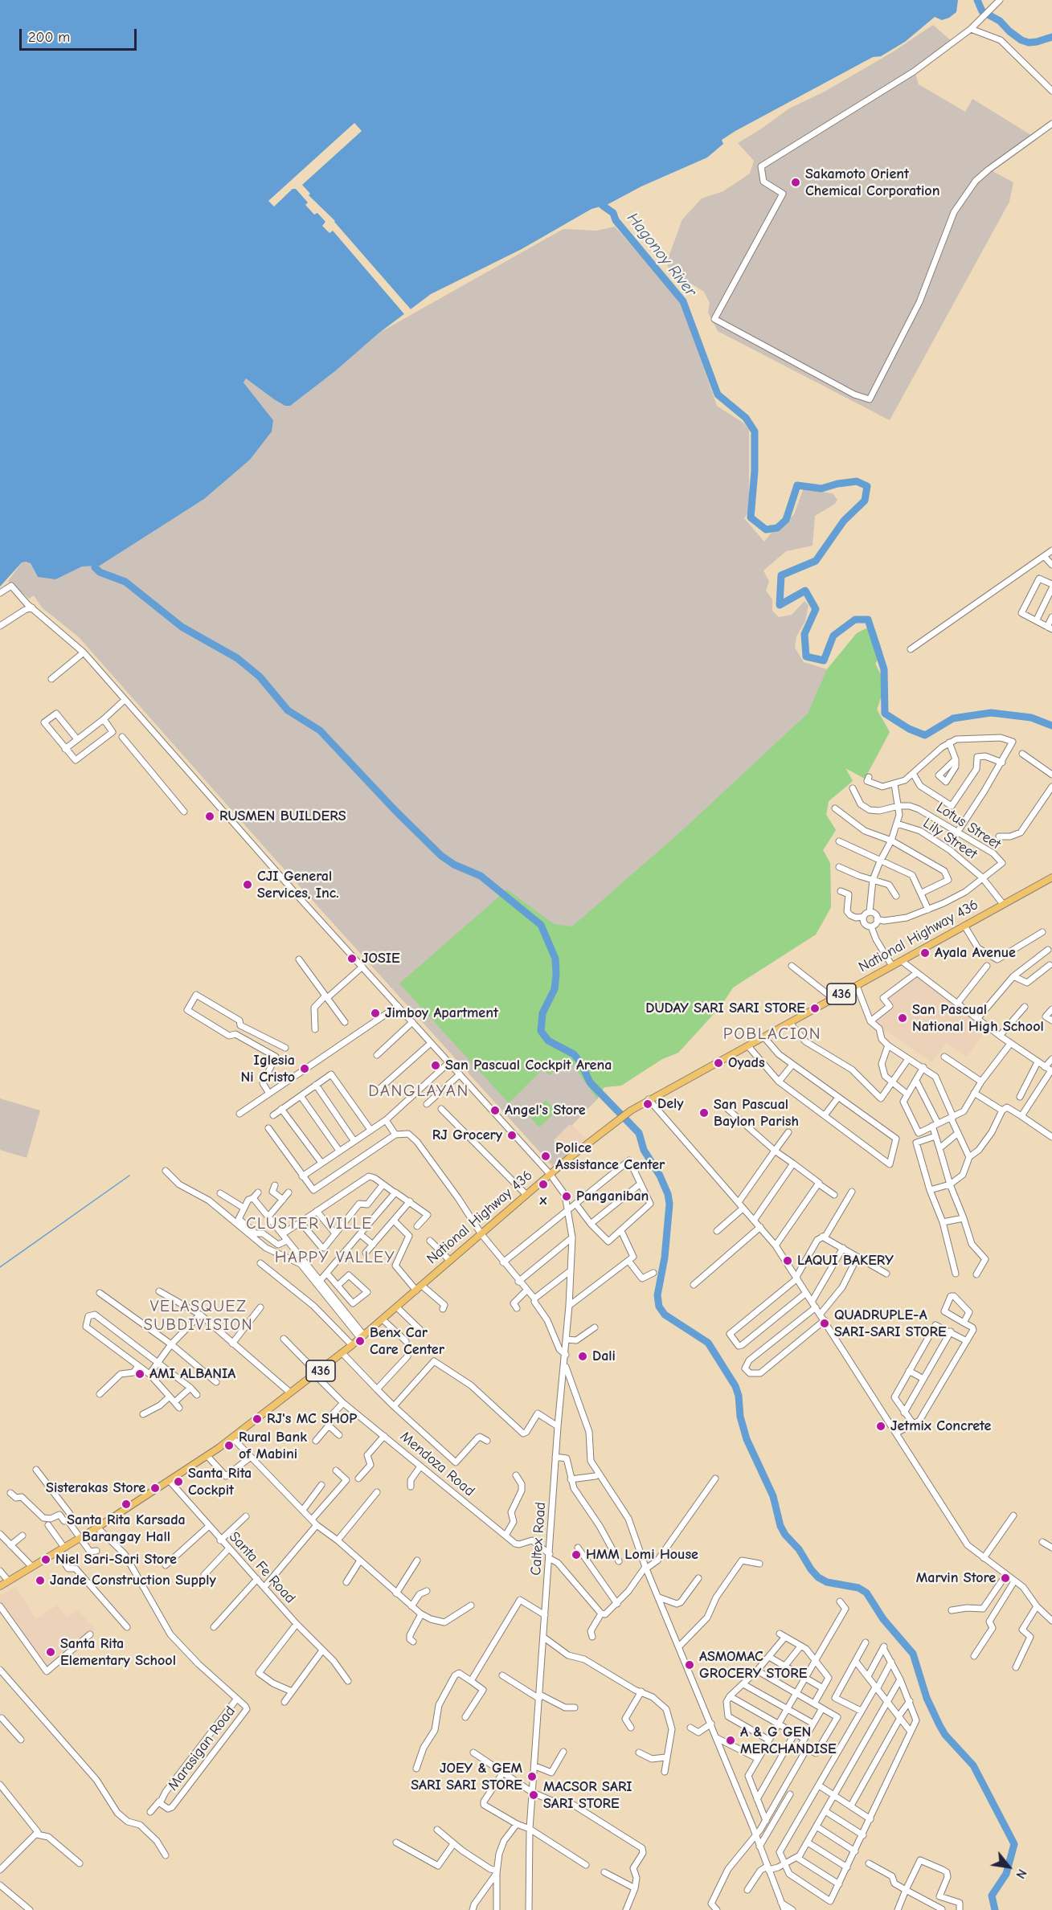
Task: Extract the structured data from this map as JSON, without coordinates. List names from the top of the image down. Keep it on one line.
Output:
{"streets":{"main road":["National Highway 436","436"],"street":["Lotus Street","Lily Street","Mendoza Road","Caltex Road","Santa Fe Road","Marasigan Road"]},"crossings":[["Lotus Street","Lily Street"],["Lily Street","National Highway 436"],["National Highway 436","Mendoza Road"],["National Highway 436","Caltex Road"],["National Highway 436","Santa Fe Road"],["National Highway 436","Marasigan Road"],["Mendoza Road","Caltex Road"]],"districts":["POBLACION","DANGLAYAN","CLUSTER VILLE","HAPPY VALLEY","VELASQUEZ SUBDIVISION"],"water":["Hagonoy River"],"places":["Sakamoto Orient Chemical Corporation","RUSMEN BUILDERS","CJI General Services, Inc.","Ayala Avenue","JOSIE","DUDAY SARI SARI STORE","Jimboy Apartment","San Pascual National High School","Oyads","San Pascual Cockpit Arena","Iglesia Ni Cristo","Dely","Angel's Store","San Pascual Baylon Parish","RJ Grocery","Police Assistance Center","x","Panganiban","LAQUI BAKERY","QUADRUPLE-A SARI-SARI STORE","Benx Car Care Center","Dali","AMI ALBANIA","RJ's MC SHOP","Jetmix Concrete","Rural Bank of Mabini","Santa Rita Cockpit","Sisterakas Store","Santa Rita Karsada Barangay Hall","HMM Lomi House","Niel Sari-Sari Store","Marvin Store","Jande Construction Supply","Santa Rita Elementary School","ASMOMAC GROCERY STORE","A & G GEN MERCHANDISE","JOEY & GEM SARI SARI STORE","MACSOR SARI SARI STORE"],"scale_bar":"200 m","north":"bottom right"}
